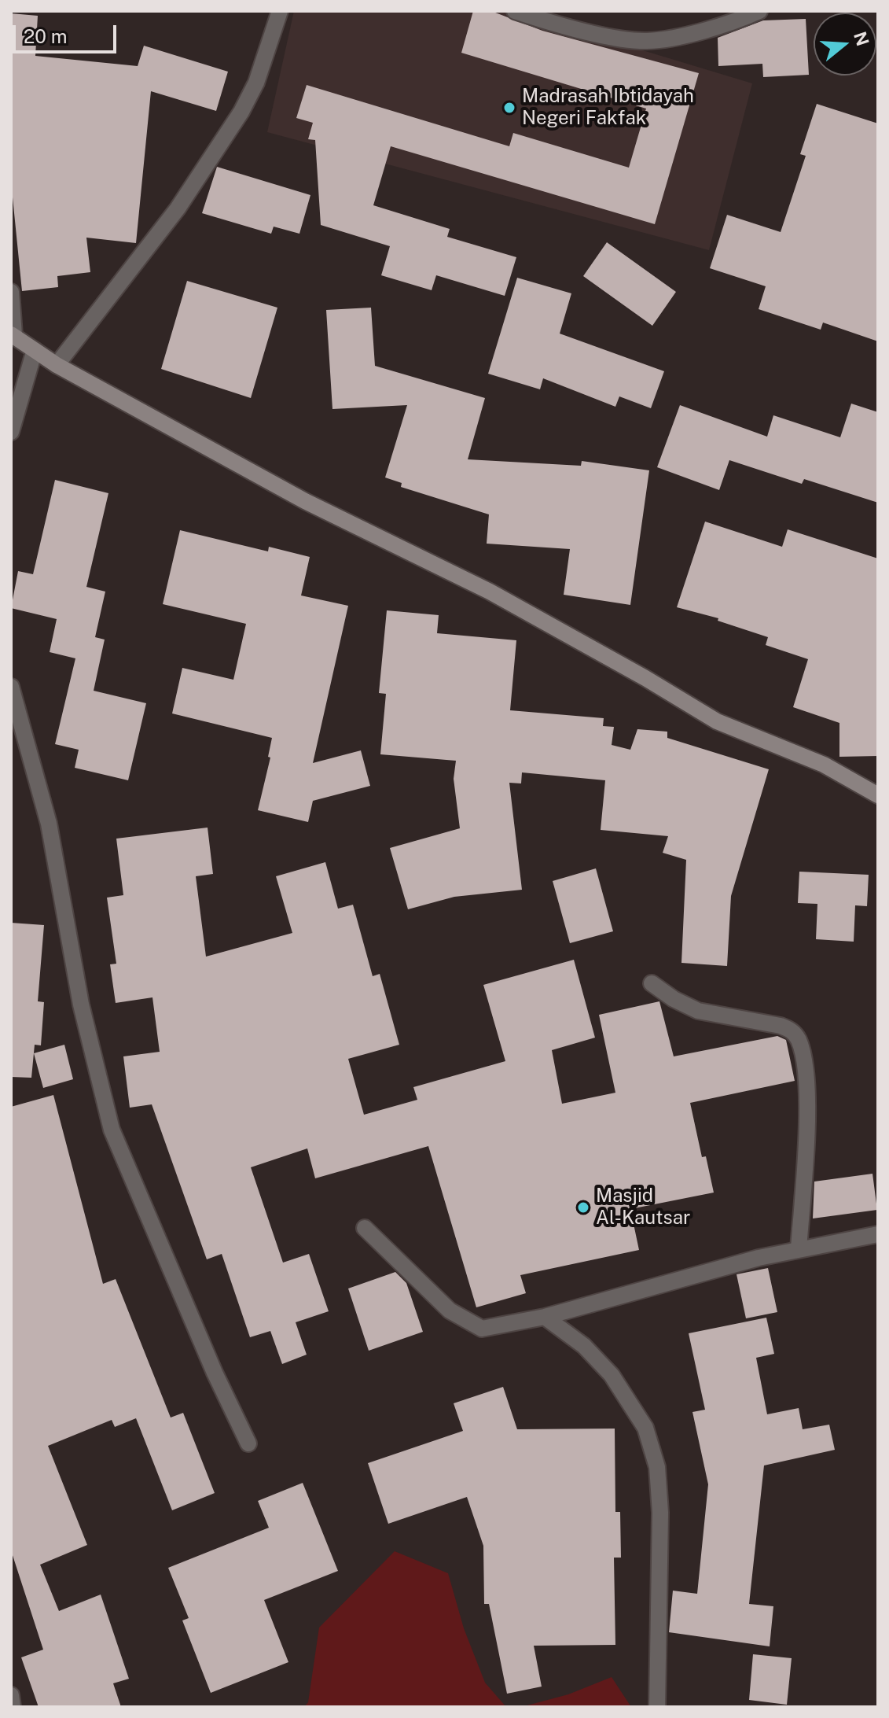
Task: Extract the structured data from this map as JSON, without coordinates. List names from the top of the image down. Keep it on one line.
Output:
{"places":["Madrasah Ibtidayah Negeri Fakfak","Masjid Al-Kautsar"],"scale_bar":"20 m","north":"right"}
